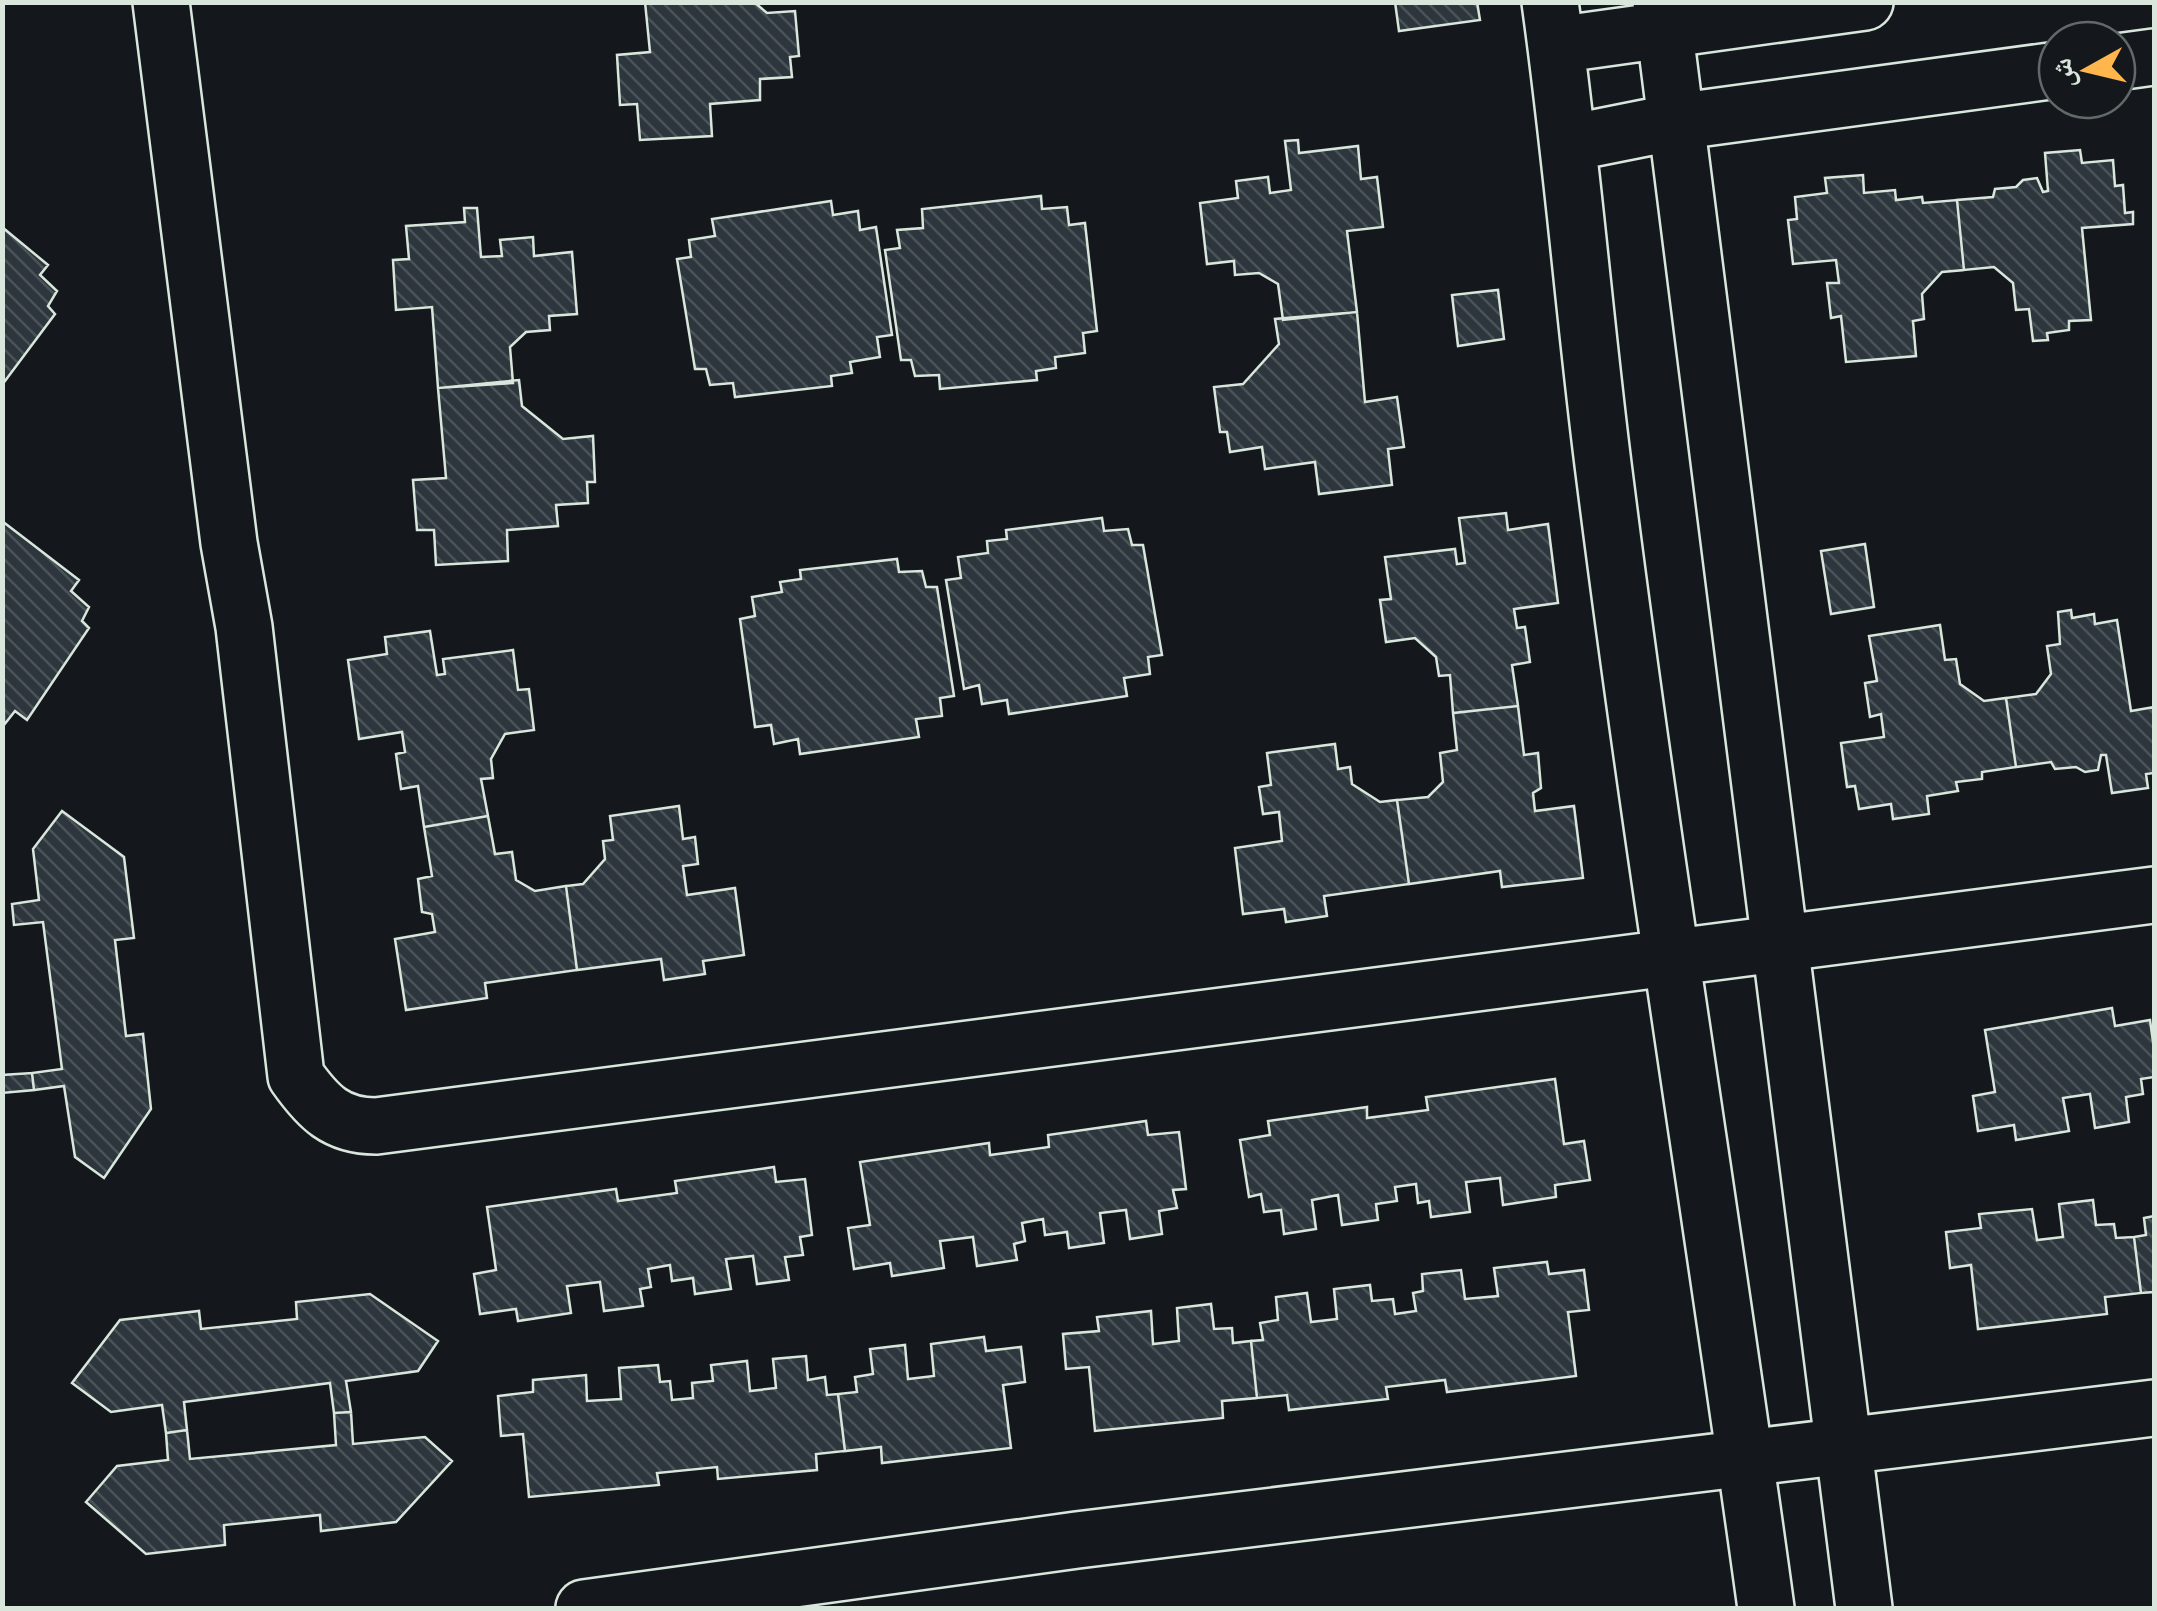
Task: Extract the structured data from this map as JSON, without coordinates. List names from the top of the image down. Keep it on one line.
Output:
{"north":"left"}
